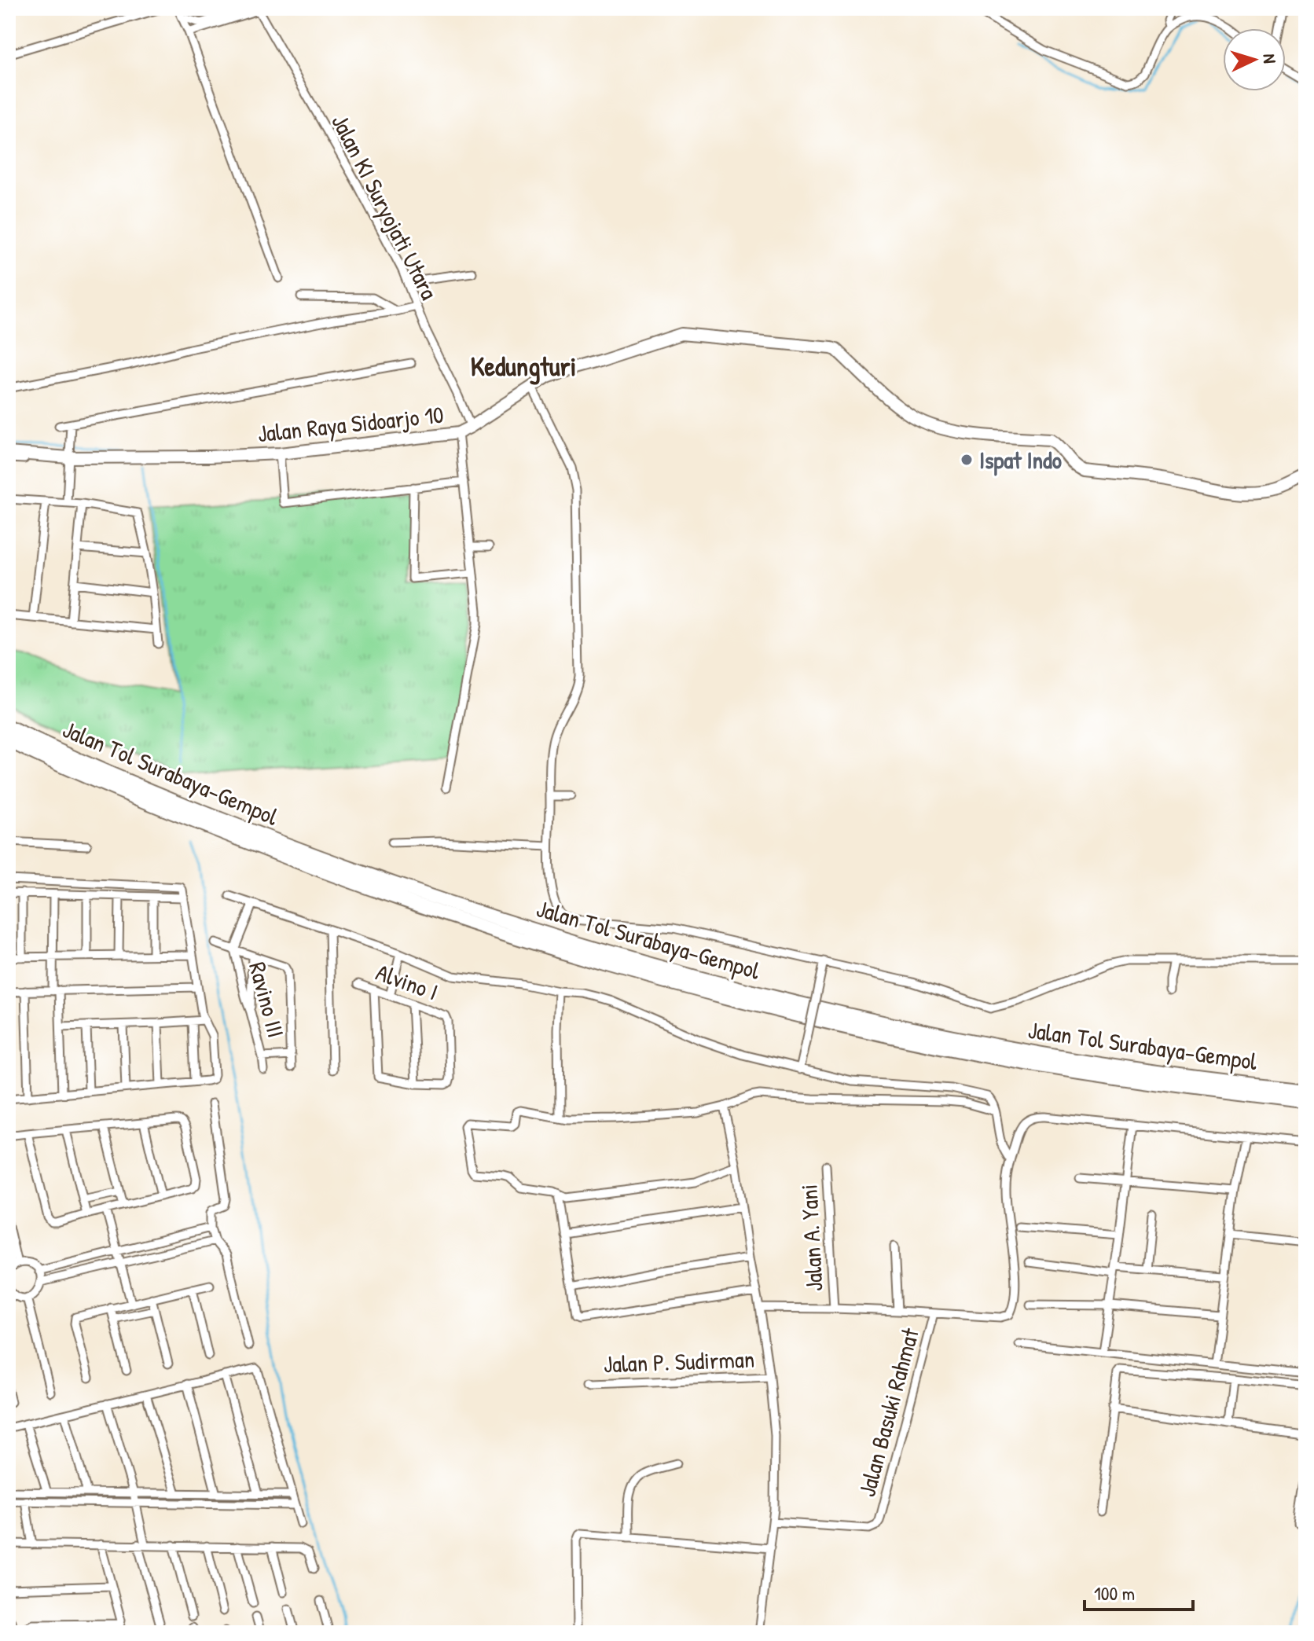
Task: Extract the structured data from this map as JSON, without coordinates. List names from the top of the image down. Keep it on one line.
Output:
{"streets":{"highway":["Jalan Tol Surabaya–Gempol"],"street":["Jalan KI Suryojati Utara","Jalan Raya Sidoarjo 10","Alvino I","Ravino III","Jalan A. Yani","Jalan P. Sudirman","Jalan Basuki Rahmat"]},"crossings":[["Jalan KI Suryojati Utara","Jalan Raya Sidoarjo 10"]],"districts":["Kedungturi"],"places":["Ispat Indo"],"scale_bar":"100 m","north":"right"}
